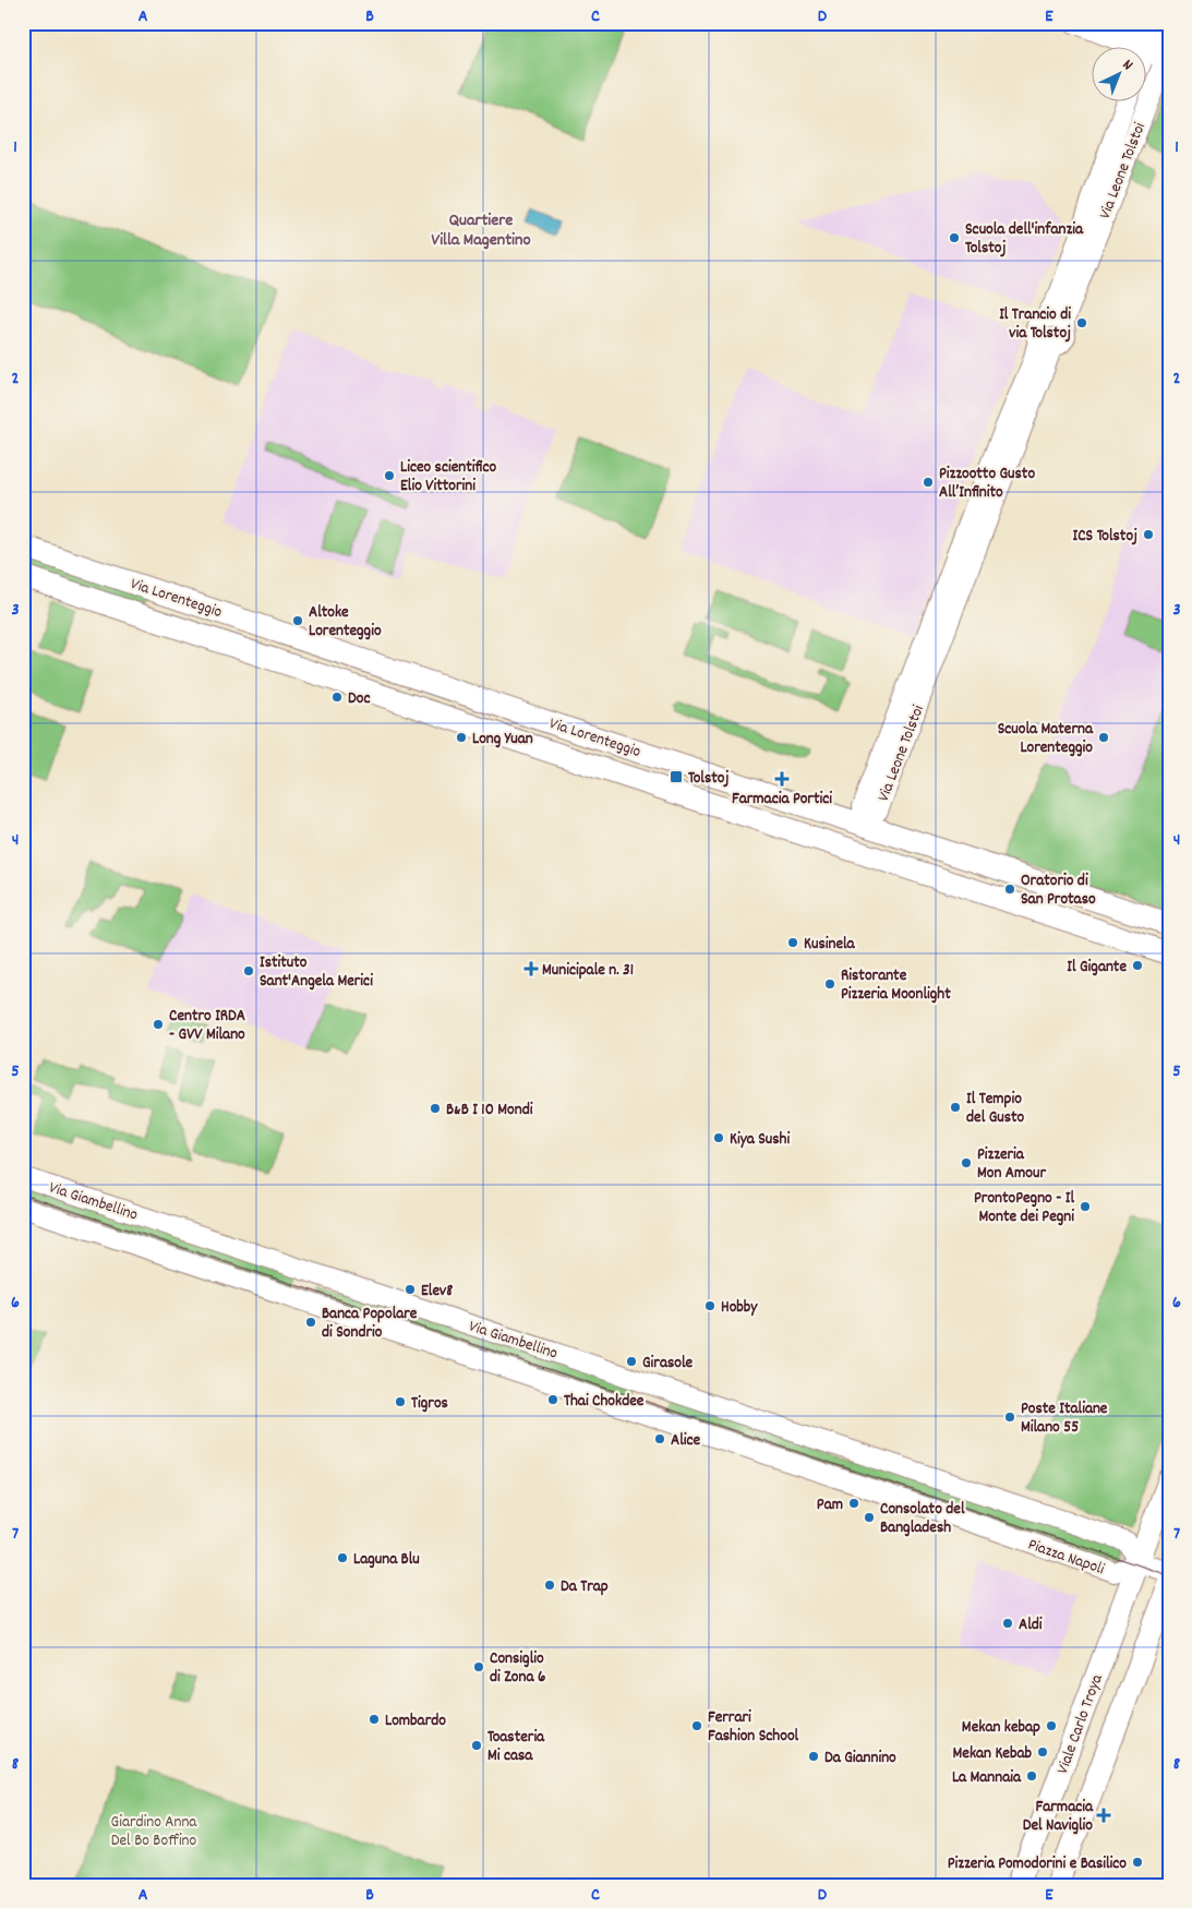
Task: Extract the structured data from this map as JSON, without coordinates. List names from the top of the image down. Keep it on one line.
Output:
{"streets":{"main road":["Via Lorenteggio","Viale Carlo Troya"],"street":["Via Leone Tolstoi","Via Giambellino","Piazza Napoli"]},"crossings":[["Via Leone Tolstoi","Via Lorenteggio"],["Via Giambellino","Piazza Napoli"],["Piazza Napoli","Viale Carlo Troya"]],"districts":["Quartiere Villa Magentino"],"parks":["Giardino Anna Del Bo Boffino"],"places":{"other":["Scuola dell'infanzia Tolstoj","Il Trancio di via Tolstoj","Liceo scientifico Elio Vittorini","Pizzootto Gusto All’Infinito","ICS Tolstoj","Altoke Lorenteggio","Doc","Long Yuan","Scuola Materna Lorenteggio","Oratorio di San Protaso","Kusinela","Il Gigante","Istituto Sant'Angela Merici","Ristorante Pizzeria Moonlight","Centro IRDA - GVV Milano","Il Tempio del Gusto","B&B I 10 Mondi","Kiya Sushi","Pizzeria Mon Amour","ProntoPegno - Il Monte dei Pegni","Elev8","Hobby","Banca Popolare di Sondrio","Girasole","Thai Chokdee","Tigros","Poste Italiane Milano 55","Alice","Pam","Consolato del Bangladesh","Laguna Blu","Da Trap","Aldi","Consiglio di Zona 6","Lombardo","Ferrari Fashion School","Mekan kebap","Toasteria Mi casa","Mekan Kebab","Da Giannino","La Mannaia","Pizzeria Pomodorini e Basilico"],"transit":["Tolstoj"],"health":["Farmacia Portici","Municipale n. 31","Farmacia Del Naviglio"]},"north":"top right","grid":{"columns":["A","B","C","D","E"],"rows":["1","2","3","4","5","6","7","8"]}}
